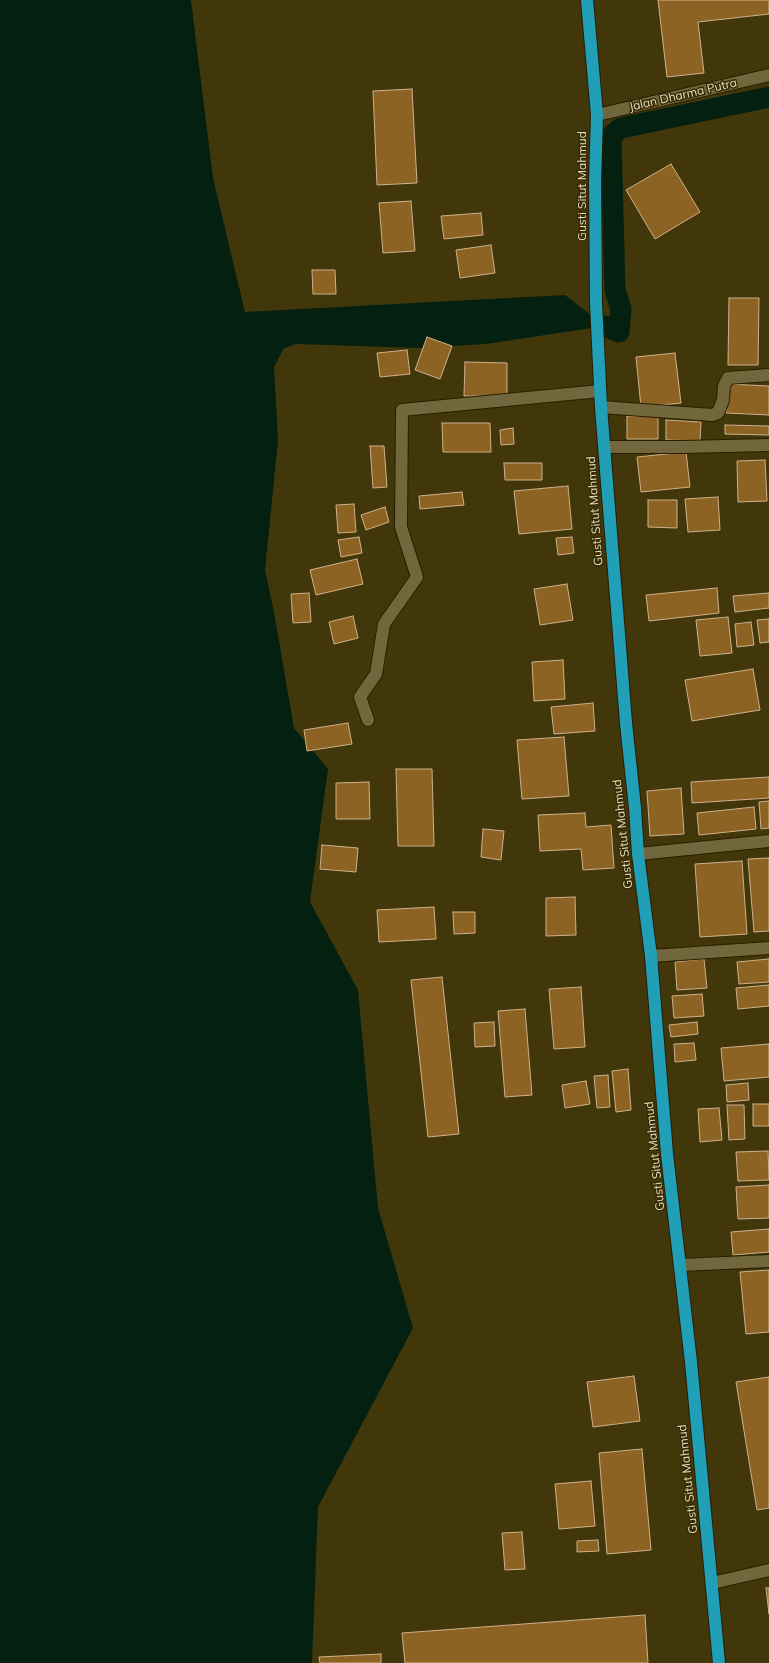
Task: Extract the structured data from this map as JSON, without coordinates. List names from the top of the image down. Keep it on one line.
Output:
{"streets":{"highway":["Gusti Situt Mahmud"],"street":["Jalan Dharma Putra"]},"crossings":[["Jalan Dharma Putra","Gusti Situt Mahmud"]]}
